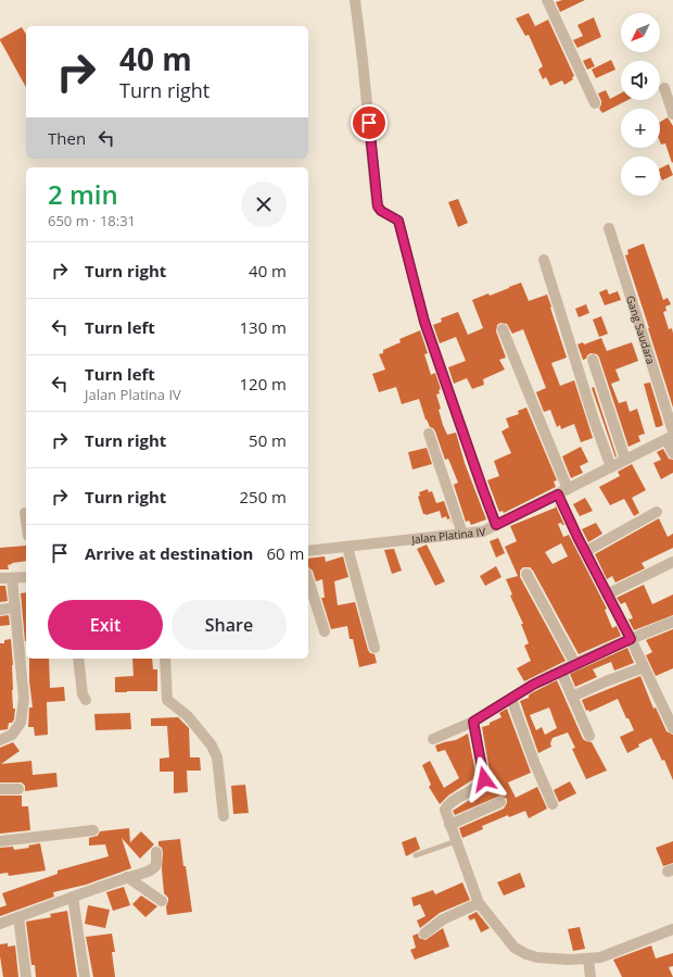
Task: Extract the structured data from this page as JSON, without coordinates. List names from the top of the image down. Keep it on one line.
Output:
{"streets":{"street":["Gang Saudara","Jalan Platina IV"]},"crossings":[["Gang Saudara","Jalan Platina IV"]],"north":"bottom left","page":{"map_buttons":["+","−"],"turn":["40 m","Turn right"],"then":"Then","heading":["2 min","650 m · 18:31"],"list":[{"name":"Turn right","value":"40 m"},{"name":"Turn left","value":"130 m"},{"name":"Turn left","note":"Jalan Platina IV","value":"120 m"},{"name":"Turn right","value":"50 m"},{"name":"Turn right","value":"250 m"},{"name":"Arrive at destination","value":"60 m"}],"buttons":["Exit","Share"]}}
